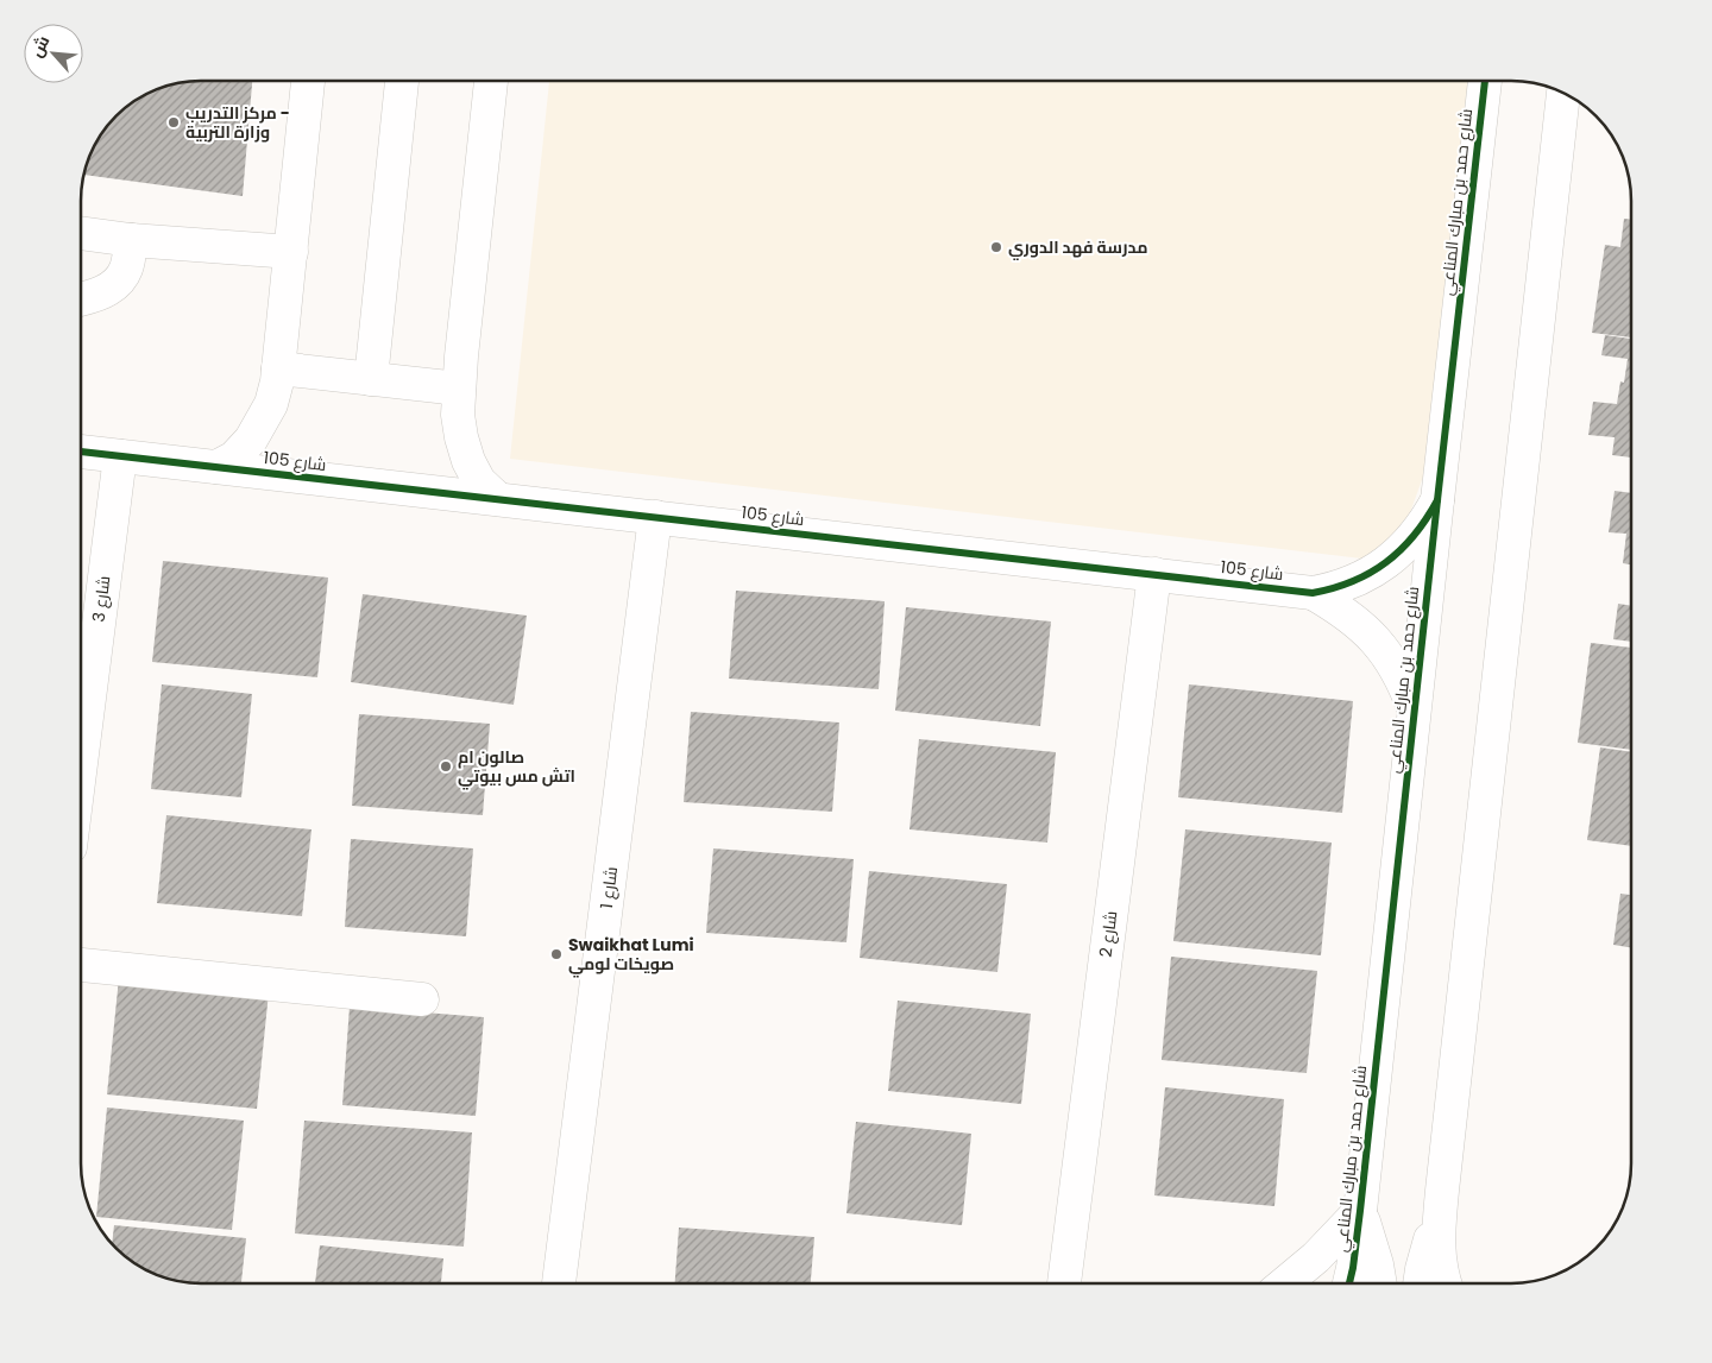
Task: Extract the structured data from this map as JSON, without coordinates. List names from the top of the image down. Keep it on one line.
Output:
{"streets":{"street":["شارع حمد بن مبارك المناعي","شارع 105","شارع 3","شارع 1","شارع 2"]},"crossings":[["شارع حمد بن مبارك المناعي","شارع 105"],["شارع 105","شارع 3"],["شارع 105","شارع 1"],["شارع 105","شارع 2"]],"places":["مركز التدريب - وزارة التربية","مدرسة فهد الدوري","صالون ام اتش مس بيوتي","Swaikhat Lumi صويخات لومي"],"north":"top left"}
